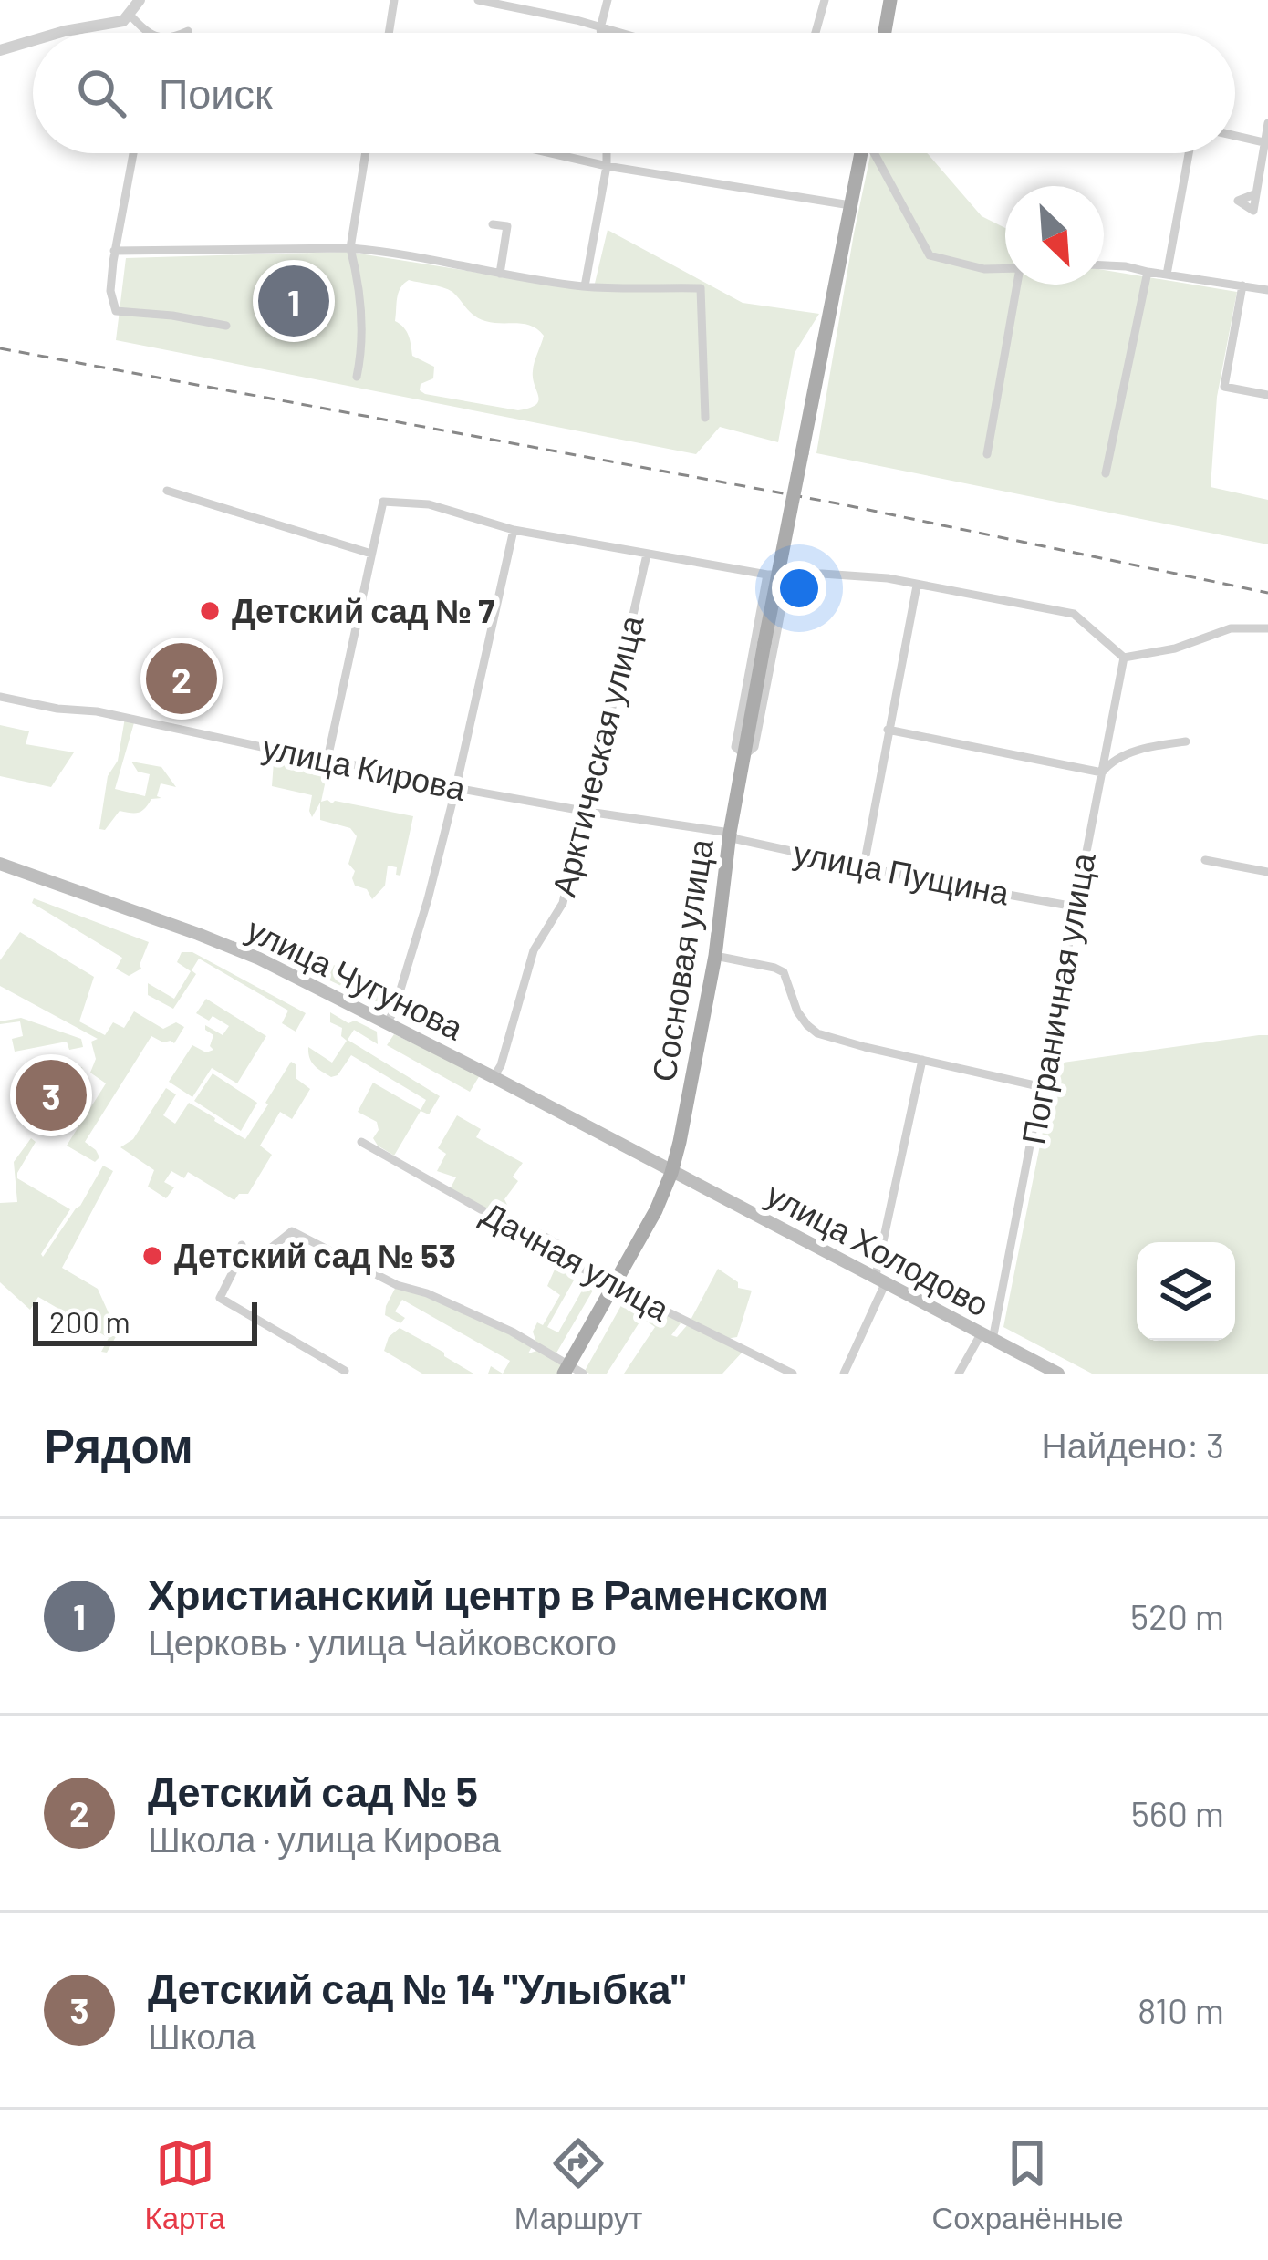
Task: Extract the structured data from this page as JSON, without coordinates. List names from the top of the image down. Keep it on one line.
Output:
{"streets":{"main road":["Сосновая улица","улица Чугунова","улица Холодово"],"street":["Арктическая улица","улица Кирова","улица Пущина","Пограничная улица","Дачная улица"]},"crossings":[["Арктическая улица","улица Кирова"],["Арктическая улица","улица Чугунова"],["улица Кирова","улица Пущина"],["улица Кирова","Сосновая улица"],["улица Пущина","Сосновая улица"],["улица Пущина","Пограничная улица"],["Сосновая улица","улица Чугунова"],["Сосновая улица","улица Холодово"],["Сосновая улица","Дачная улица"],["улица Чугунова","улица Холодово"],["Пограничная улица","улица Холодово"]],"places":["Детский сад № 7","Детский сад № 53"],"scale_bar":"200 m","north":"bottom right","page":{"search":"Поиск","pins":["1","2","3"],"scale":"200 m","heading":["Рядом","Найдено: 3"],"list":[{"mark":"1","name":"Христианский центр в Раменском","note":"Церковь · улица Чайковского","value":"520 m"},{"mark":"2","name":"Детский сад № 5","note":"Школа · улица Кирова","value":"560 m"},{"mark":"3","name":"Детский сад № 14 \"Улыбка\"","note":"Школа","value":"810 m"}],"nav":["Карта","Маршрут","Сохранённые"]}}
